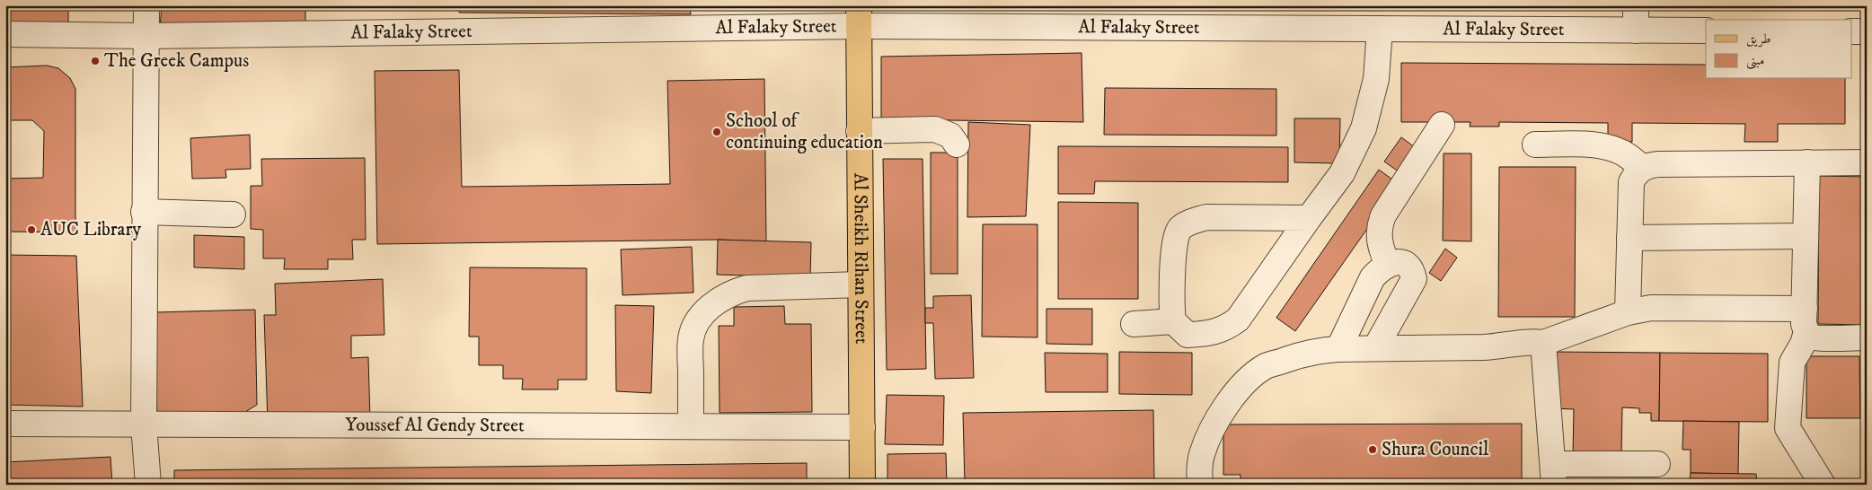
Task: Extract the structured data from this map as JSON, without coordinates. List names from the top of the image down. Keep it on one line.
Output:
{"streets":{"main road":["Al Sheikh Rihan Street"],"street":["Al Falaky Street","Youssef Al Gendy Street"]},"crossings":[["Al Falaky Street","Al Sheikh Rihan Street"],["Al Sheikh Rihan Street","Youssef Al Gendy Street"]],"places":["The Greek Campus","School of continuing education","AUC Library","Shura Council"],"legend":["طريق","مبنى"]}
